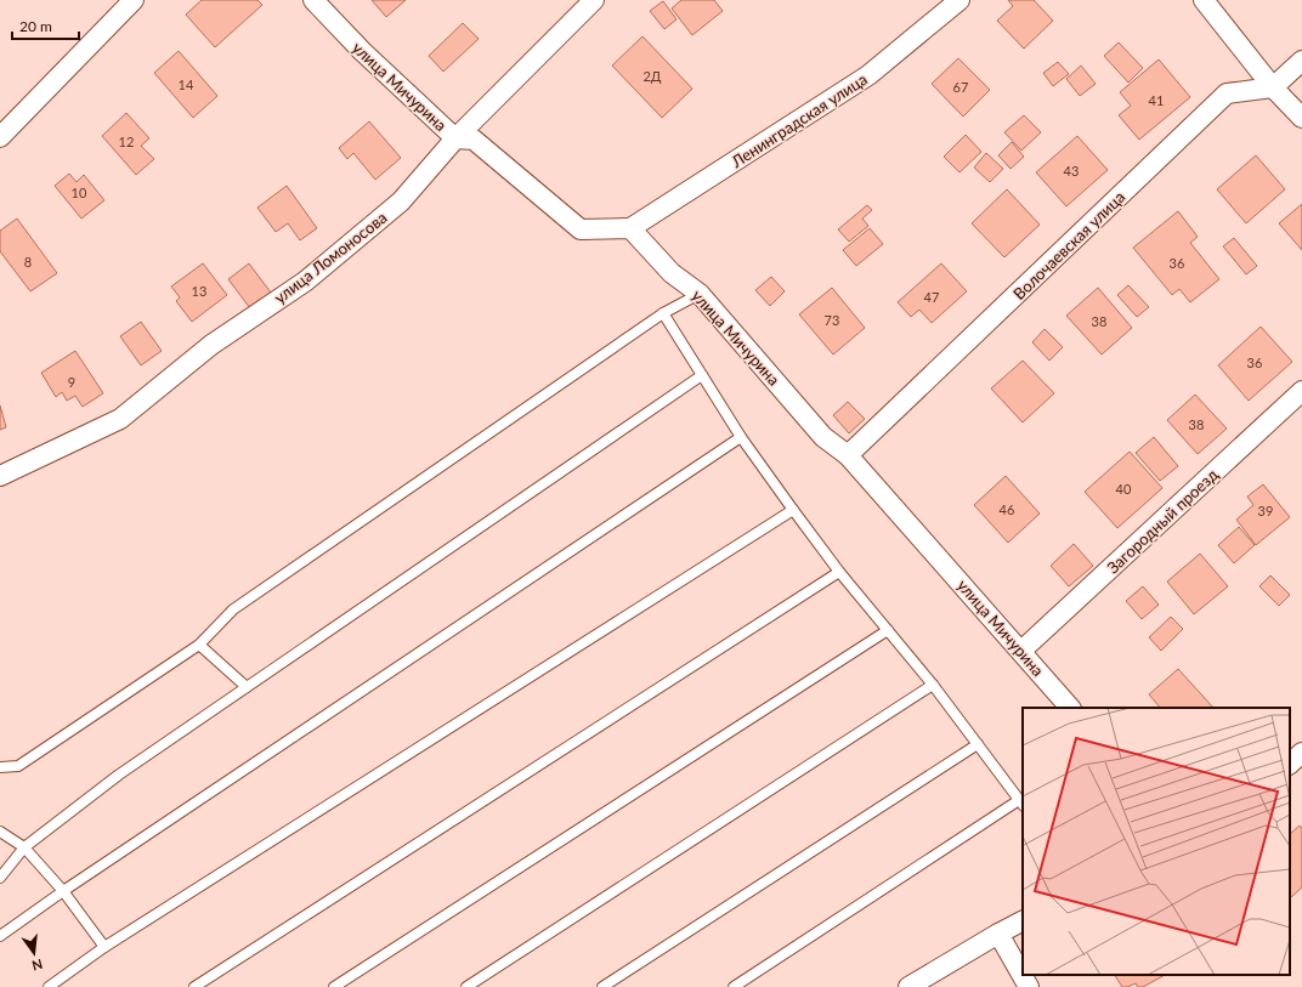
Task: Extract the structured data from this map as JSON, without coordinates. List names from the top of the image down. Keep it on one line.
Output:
{"streets":{"street":["улица Мичурина","Ленинградская улица","Волочаевская улица","улица Ломоносова","Загородный проезд"]},"crossings":[["улица Мичурина","Ленинградская улица"],["улица Мичурина","Волочаевская улица"],["улица Мичурина","улица Ломоносова"],["улица Мичурина","Загородный проезд"]],"house_numbers":["2Д","14","67","41","12","43","10","8","36","13","47","73","38","36","9","38","40","46","39"],"scale_bar":"20 m","north":"bottom"}
